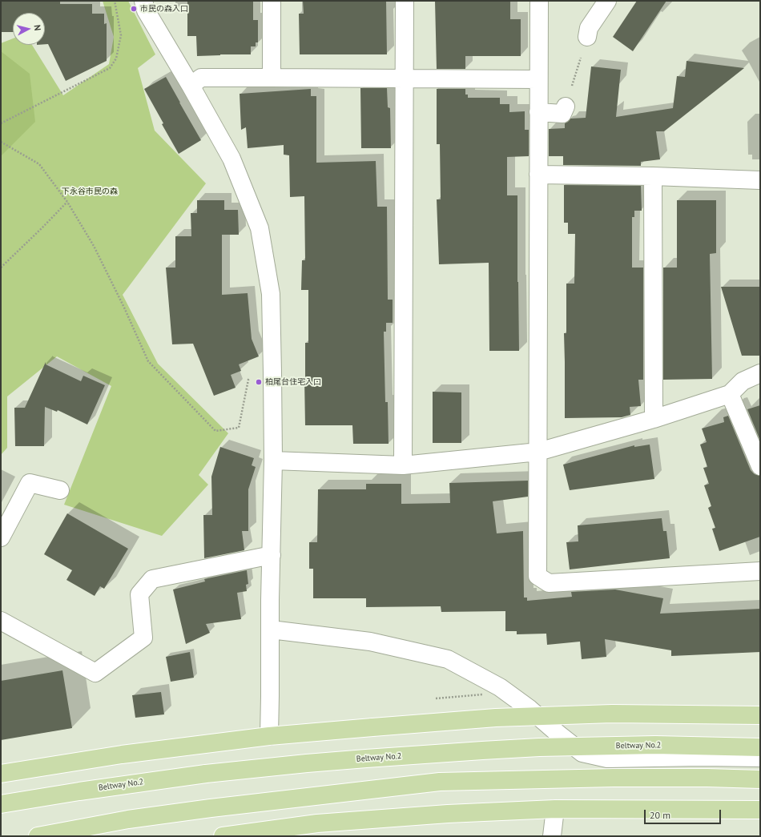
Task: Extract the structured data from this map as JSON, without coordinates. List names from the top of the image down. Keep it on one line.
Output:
{"streets":{"main road":["Beltway No.2"]},"parks":["下永谷市民の森"],"places":["市民の森入口","柏尾台住宅入口"],"scale_bar":"20 m","north":"right"}
